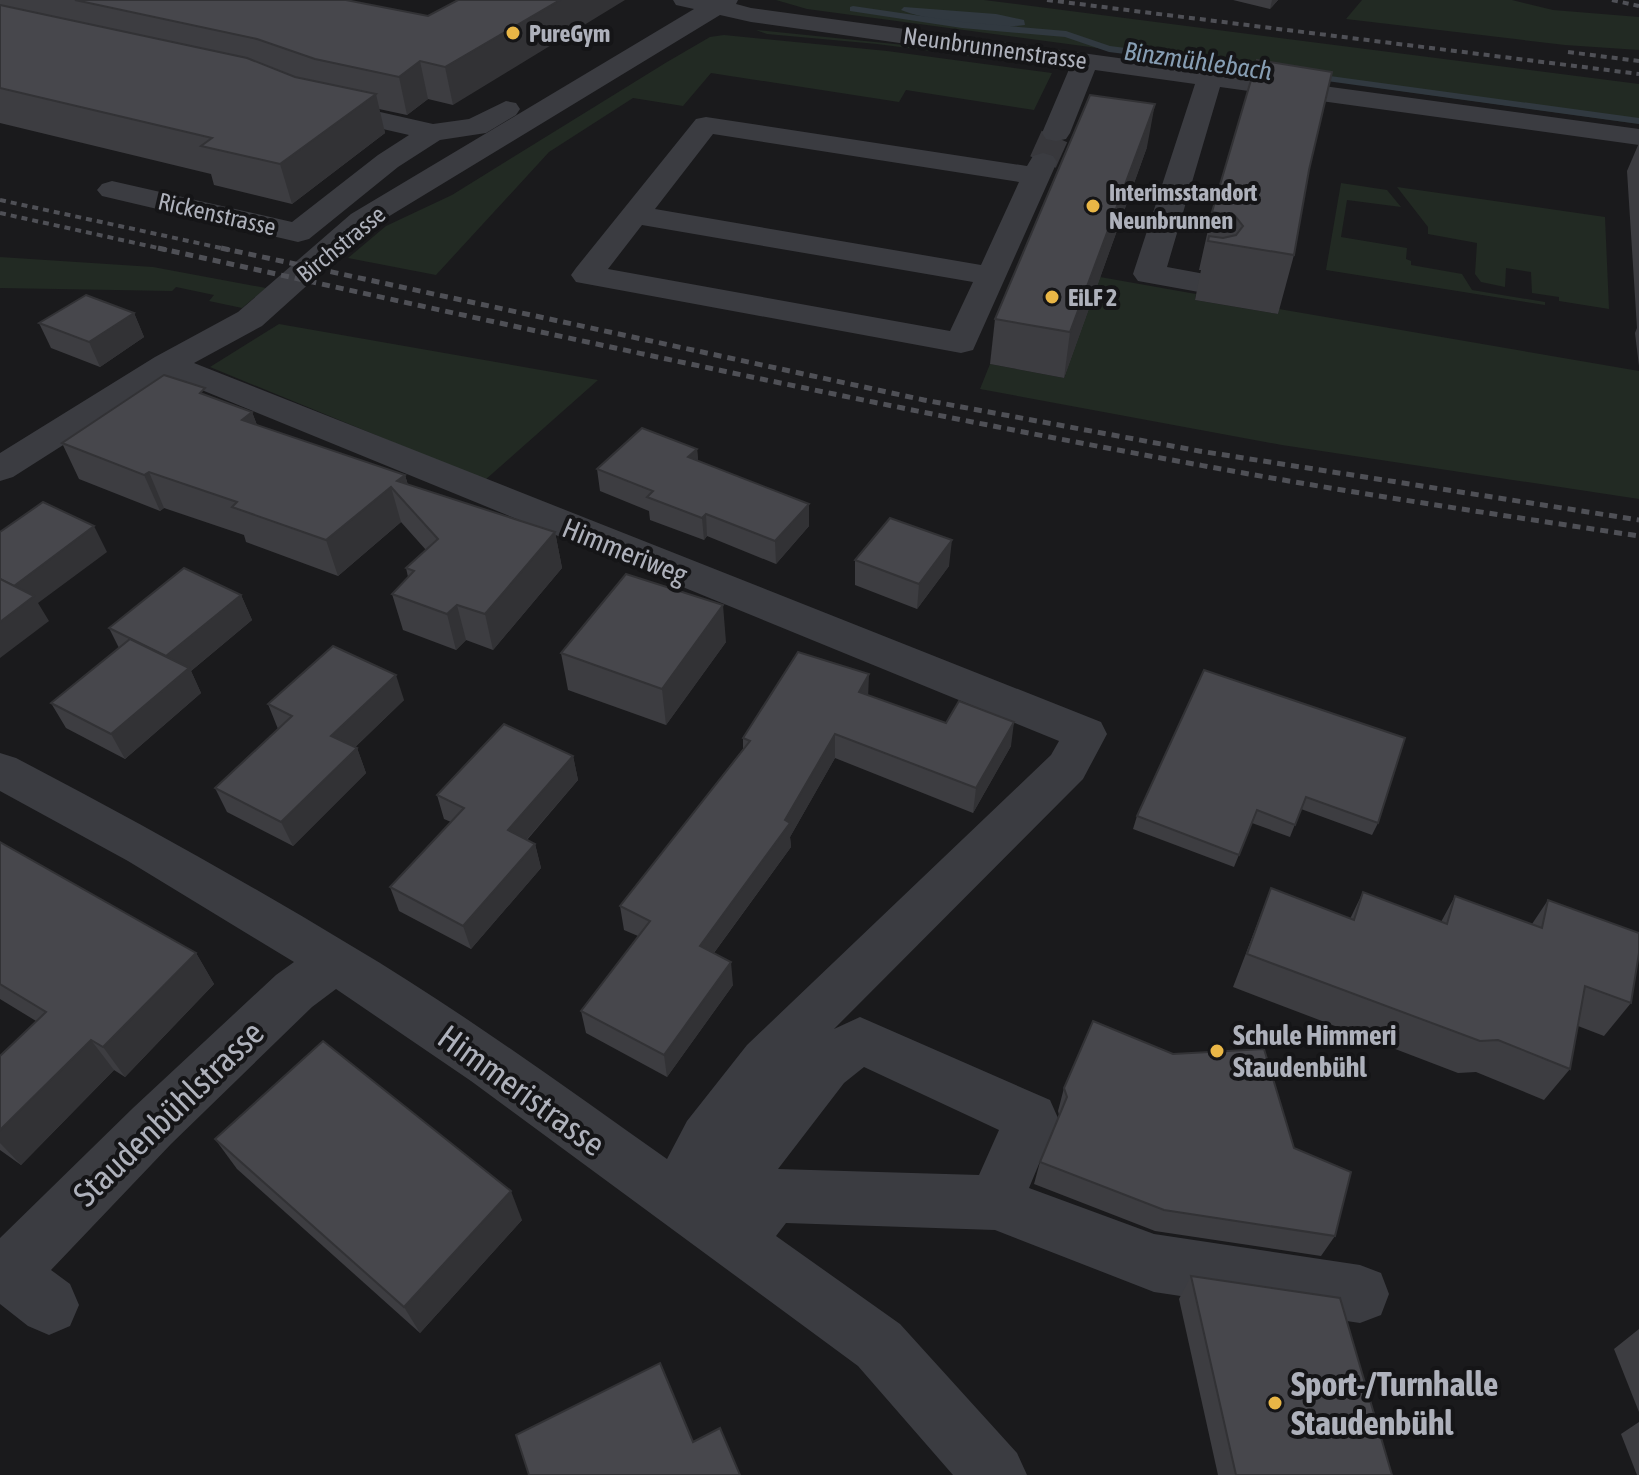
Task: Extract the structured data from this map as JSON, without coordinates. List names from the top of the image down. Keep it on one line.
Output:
{"streets":{"street":["Neunbrunnenstrasse","Rickenstrasse","Birchstrasse","Himmeriweg","Himmeristrasse","Staudenbühlstrasse"]},"crossings":[["Neunbrunnenstrasse","Birchstrasse"],["Rickenstrasse","Birchstrasse"],["Birchstrasse","Himmeriweg"],["Himmeriweg","Himmeristrasse"],["Himmeristrasse","Staudenbühlstrasse"]],"water":["Binzmühlebach"],"places":["PureGym","Interimsstandort Neunbrunnen","EiLF 2","Schule Himmeri Staudenbühl","Sport-/Turnhalle Staudenbühl"]}
